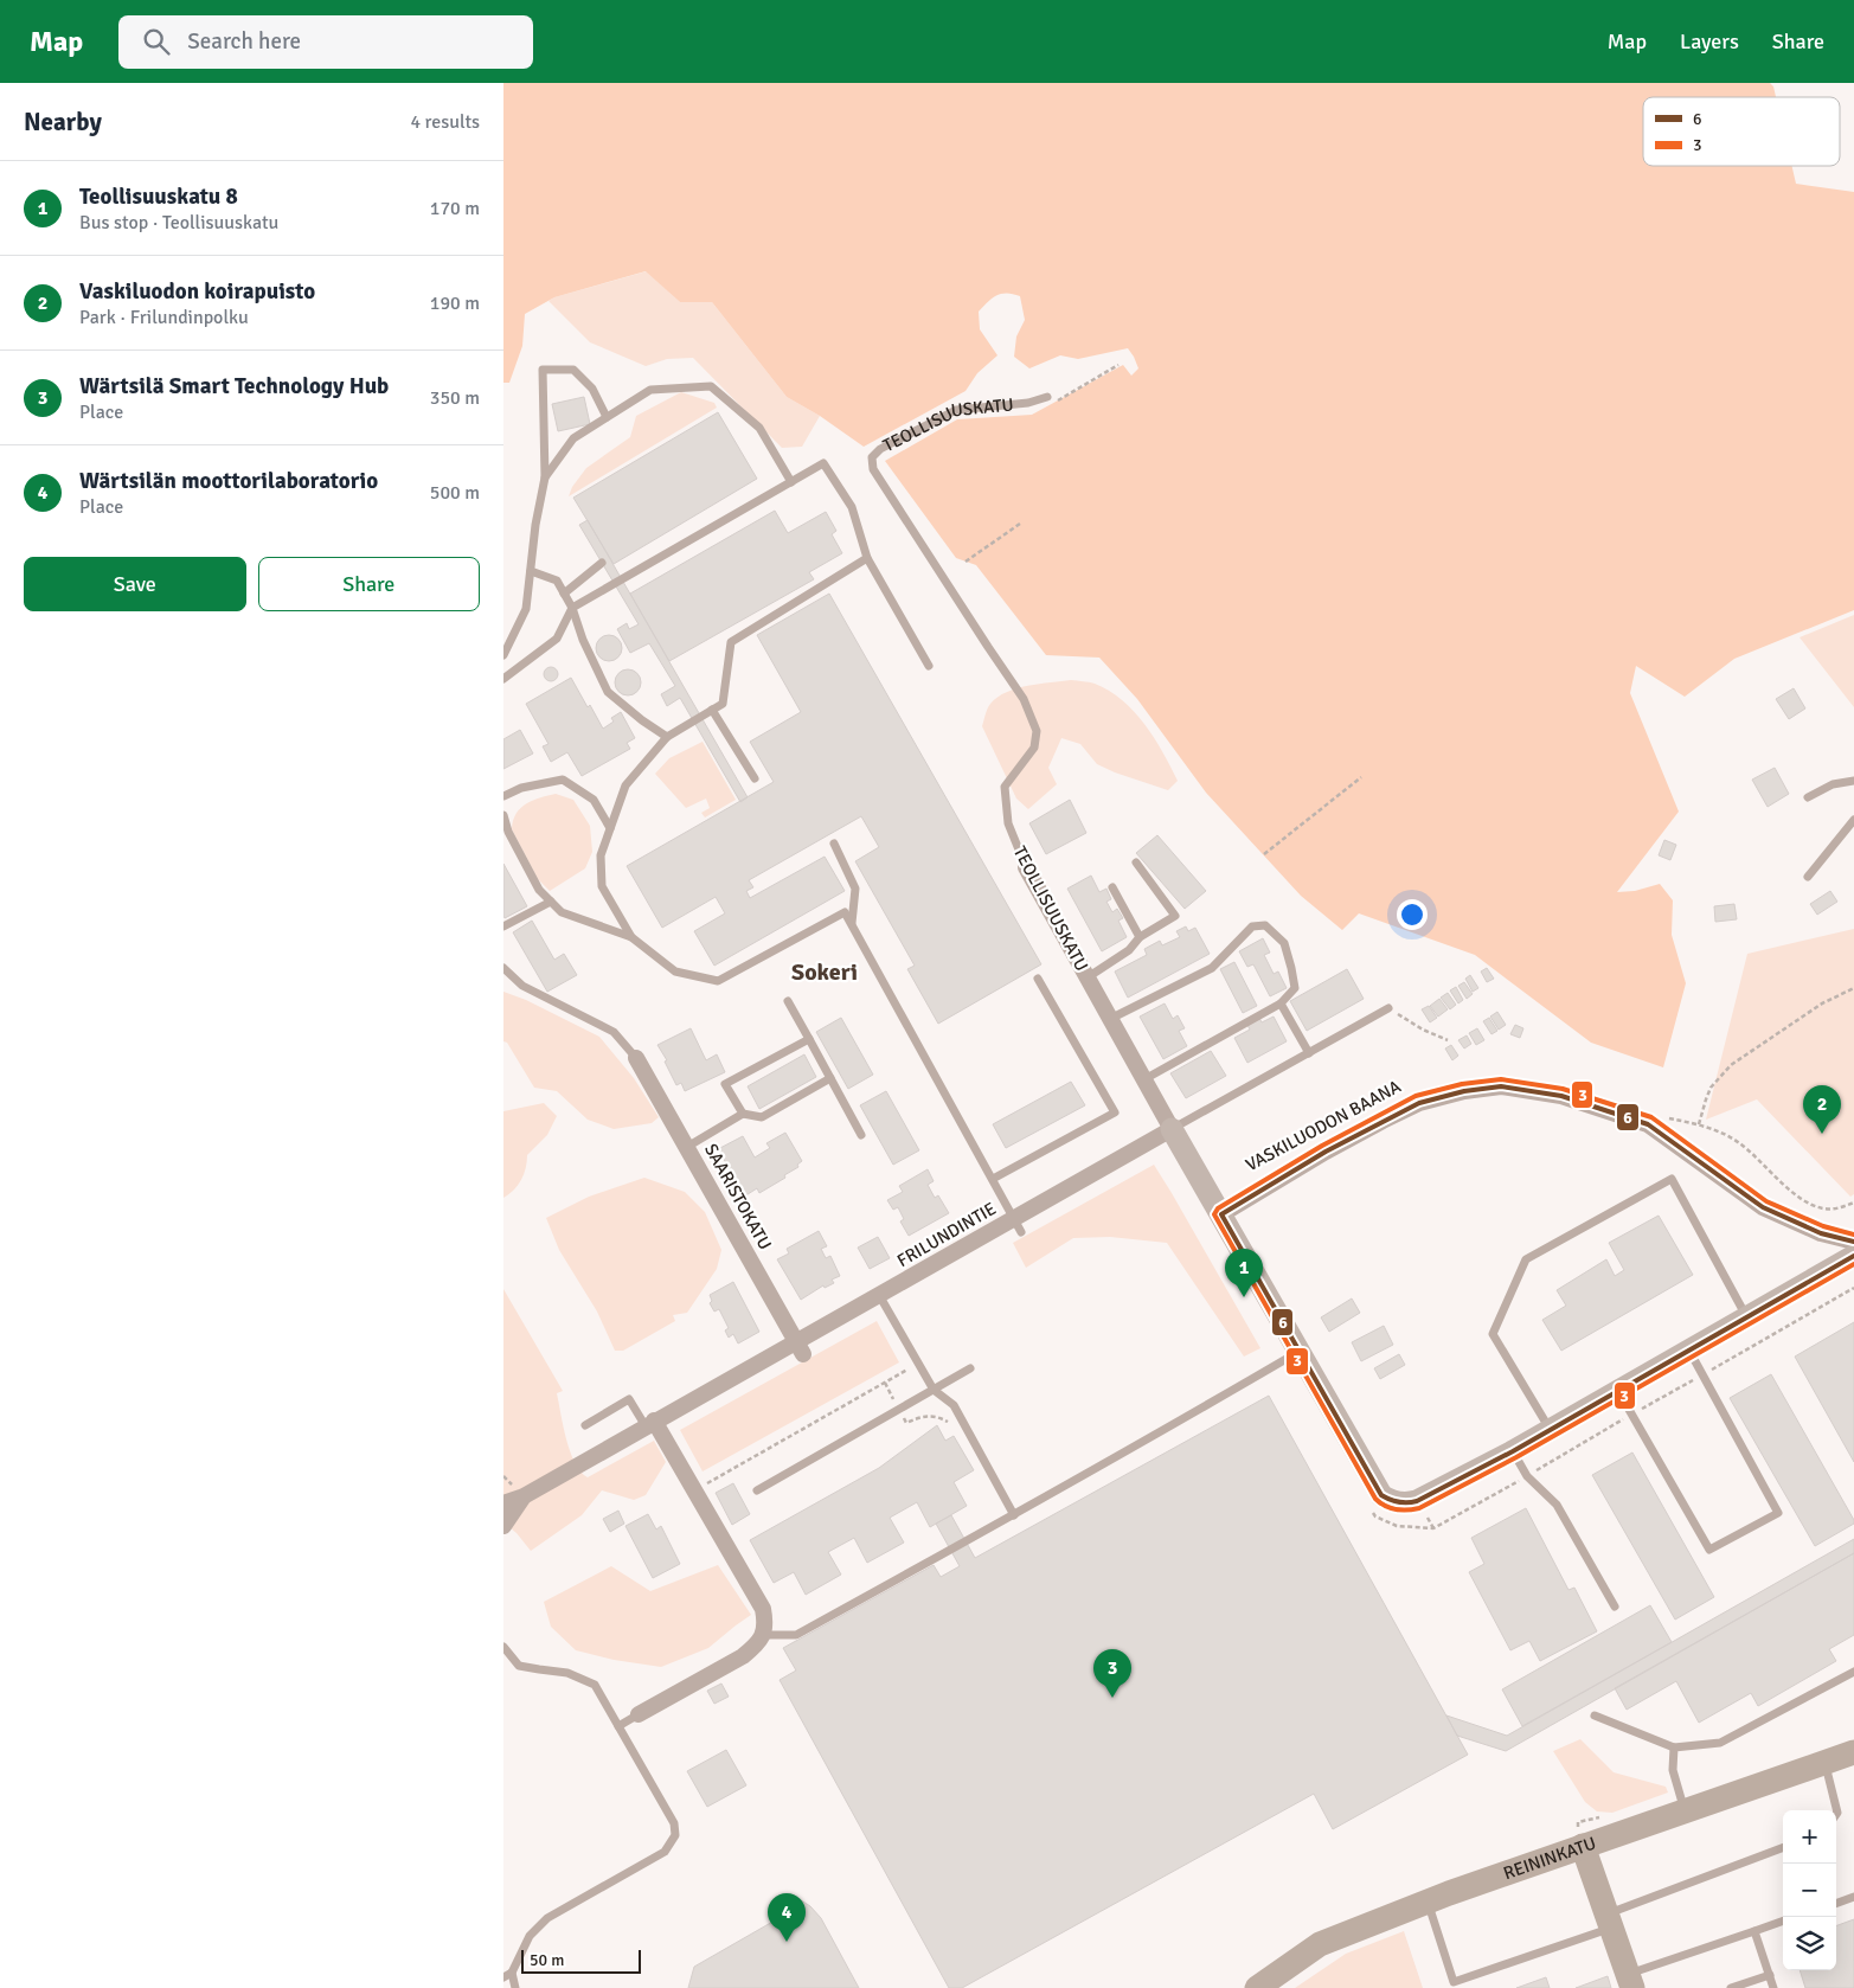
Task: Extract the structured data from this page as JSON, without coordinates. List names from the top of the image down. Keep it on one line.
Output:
{"streets":{"main road":["REININKATU"],"street":["TEOLLISUUSKATU","SAARISTOKATU","FRILUNDINTIE"]},"crossings":[["TEOLLISUUSKATU","FRILUNDINTIE"],["SAARISTOKATU","FRILUNDINTIE"]],"districts":["Sokeri"],"lines":["transit line 3","transit line 6"],"legend":["6","3"],"scale_bar":"50 m","page":{"header":"Map","search":"Search here","nav":["Map","Layers","Share"],"heading":["Nearby","4 results"],"list":[{"mark":"1","name":"Teollisuuskatu 8","note":"Bus stop · Teollisuuskatu","value":"170 m"},{"mark":"2","name":"Vaskiluodon koirapuisto","note":"Park · Frilundinpolku","value":"190 m"},{"mark":"3","name":"Wärtsilä Smart Technology Hub","note":"Place","value":"350 m"},{"mark":"4","name":"Wärtsilän moottorilaboratorio","note":"Place","value":"500 m"}],"buttons":["Save","Share"],"pins":["2","1","3","4"],"map_buttons":["+","−"],"scale":"50 m"}}
